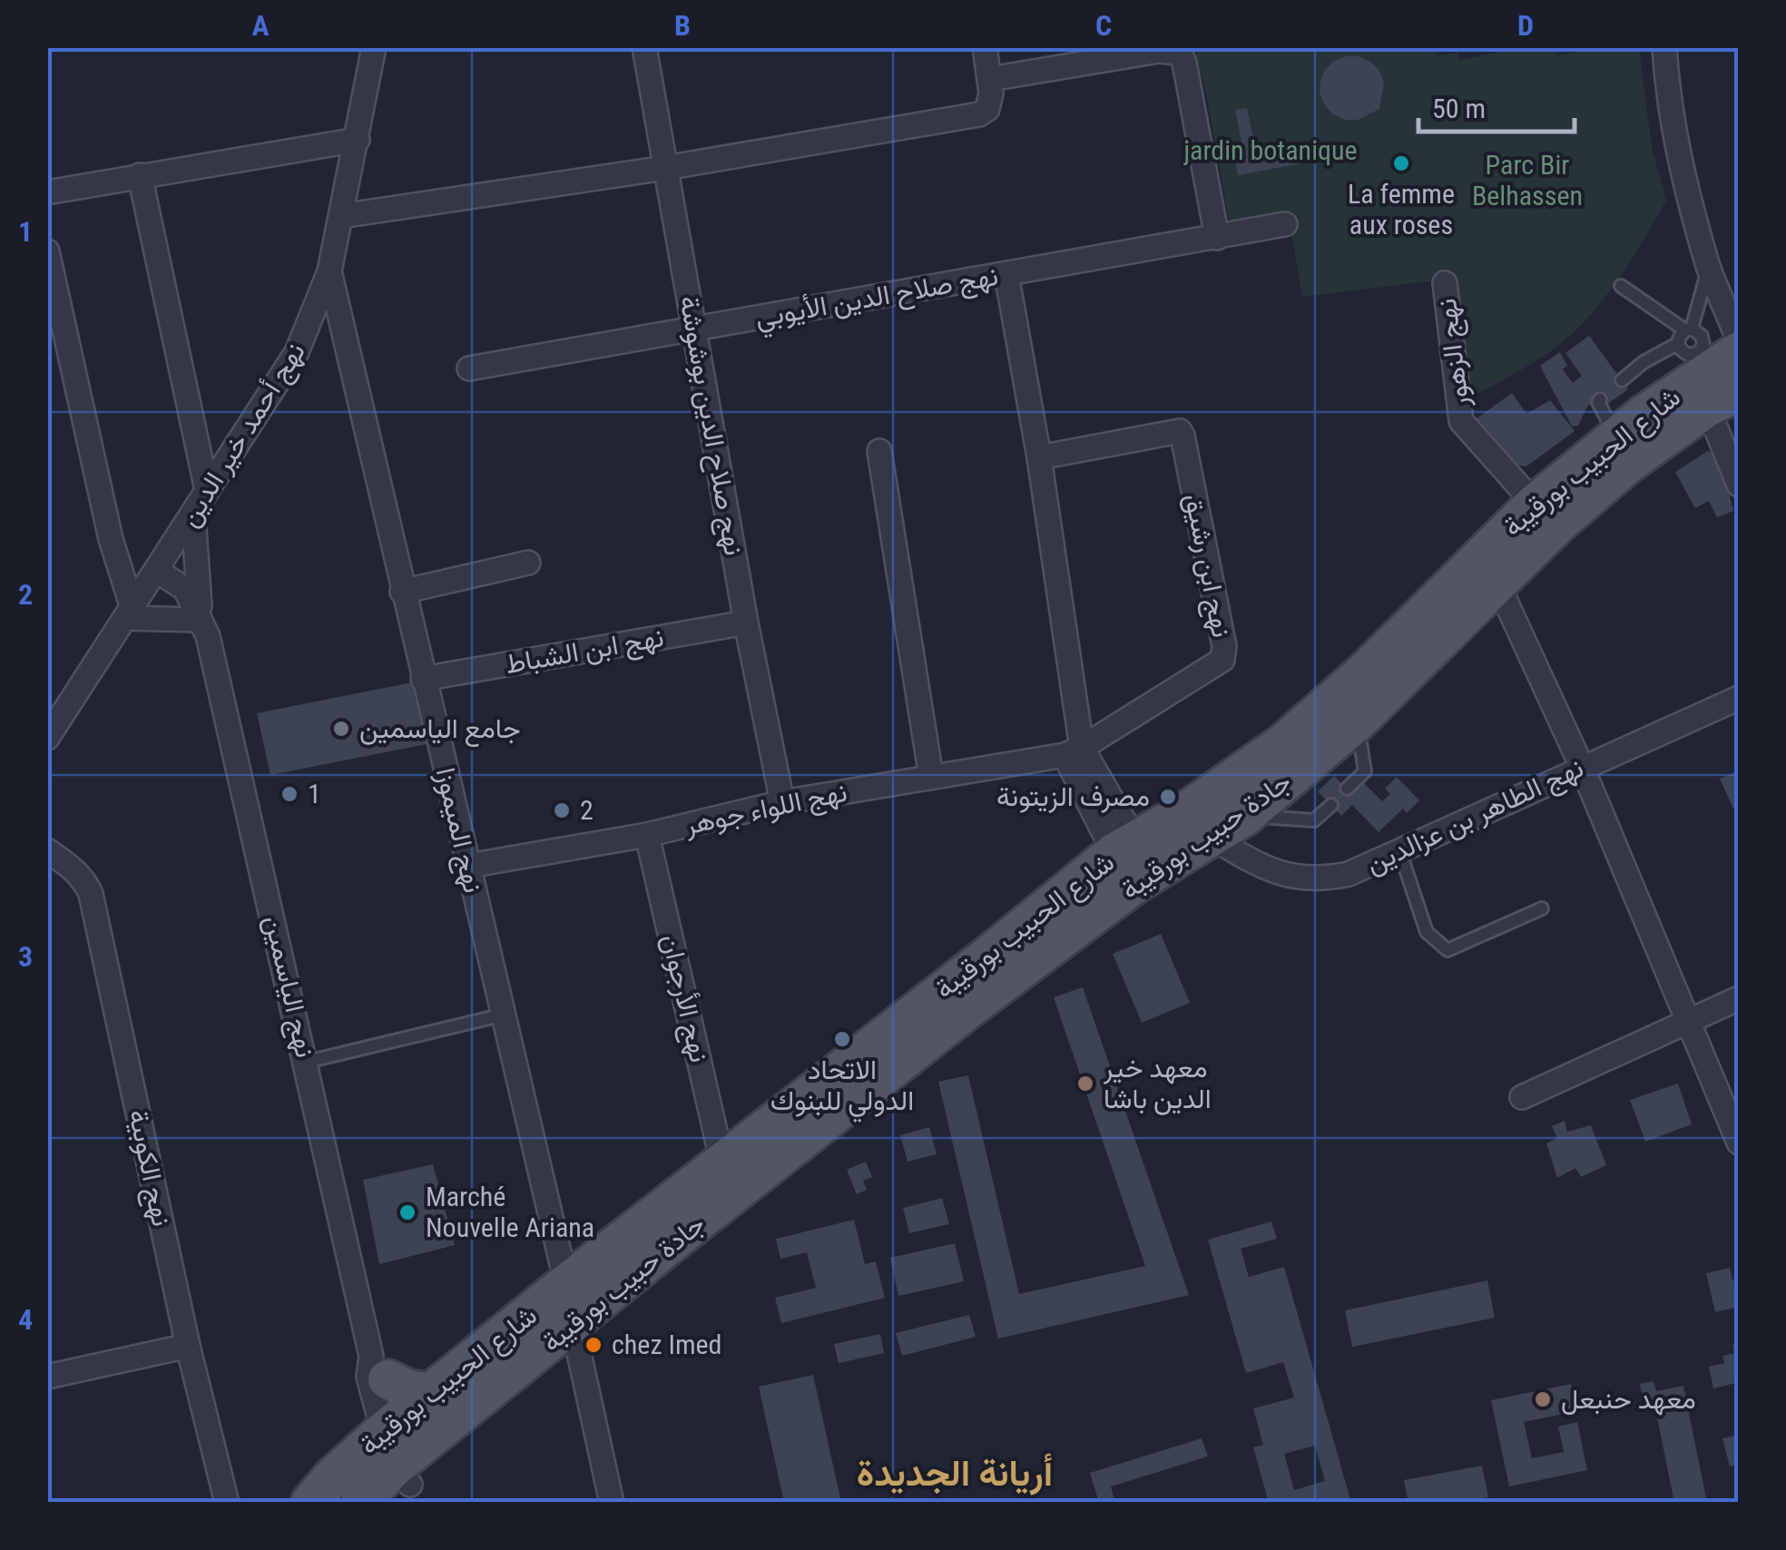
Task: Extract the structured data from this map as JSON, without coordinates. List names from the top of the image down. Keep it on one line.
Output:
{"streets":{"main road":["شارع الحبيب بورقيبة","جادة حبيب بورقيبة"],"street":["نهج صلاح الدين الأيوبي","نهج الزهور","نهج صلاح الدين بوشوشة","نهج أحمد خير الدين","نهج ابن رشيق","نهج ابن الشباط","نهج اللواء جوهر","نهج الطاهر بن عزالدين","نهج الميموزا","نهج الياسمين","نهج الأرجوان","نهج الكوبية"]},"crossings":[["نهج صلاح الدين الأيوبي","نهج صلاح الدين بوشوشة"],["نهج الزهور","شارع الحبيب بورقيبة"],["نهج صلاح الدين بوشوشة","نهج ابن الشباط"],["نهج صلاح الدين بوشوشة","نهج اللواء جوهر"],["نهج أحمد خير الدين","نهج الميموزا"],["نهج أحمد خير الدين","نهج الياسمين"],["شارع الحبيب بورقيبة","نهج الميموزا"],["شارع الحبيب بورقيبة","جادة حبيب بورقيبة"],["شارع الحبيب بورقيبة","نهج الياسمين"],["شارع الحبيب بورقيبة","نهج الأرجوان"],["نهج ابن رشيق","نهج اللواء جوهر"],["نهج ابن الشباط","نهج الميموزا"],["نهج اللواء جوهر","نهج الميموزا"],["نهج اللواء جوهر","نهج الأرجوان"],["نهج الطاهر بن عزالدين","جادة حبيب بورقيبة"],["جادة حبيب بورقيبة","نهج الياسمين"]],"districts":["أريانة الجديدة"],"parks":["jardin botanique","Parc Bir Belhassen"],"places":["La femme aux roses","جامع الياسمين","1","مصرف الزيتونة","2","الاتحاد الدولي للبنوك","معهد خير الدين باشا","Marché Nouvelle Ariana","chez Imed","معهد حنبعل"],"scale_bar":"50 m","grid":{"columns":["A","B","C","D"],"rows":["1","2","3","4"]}}
